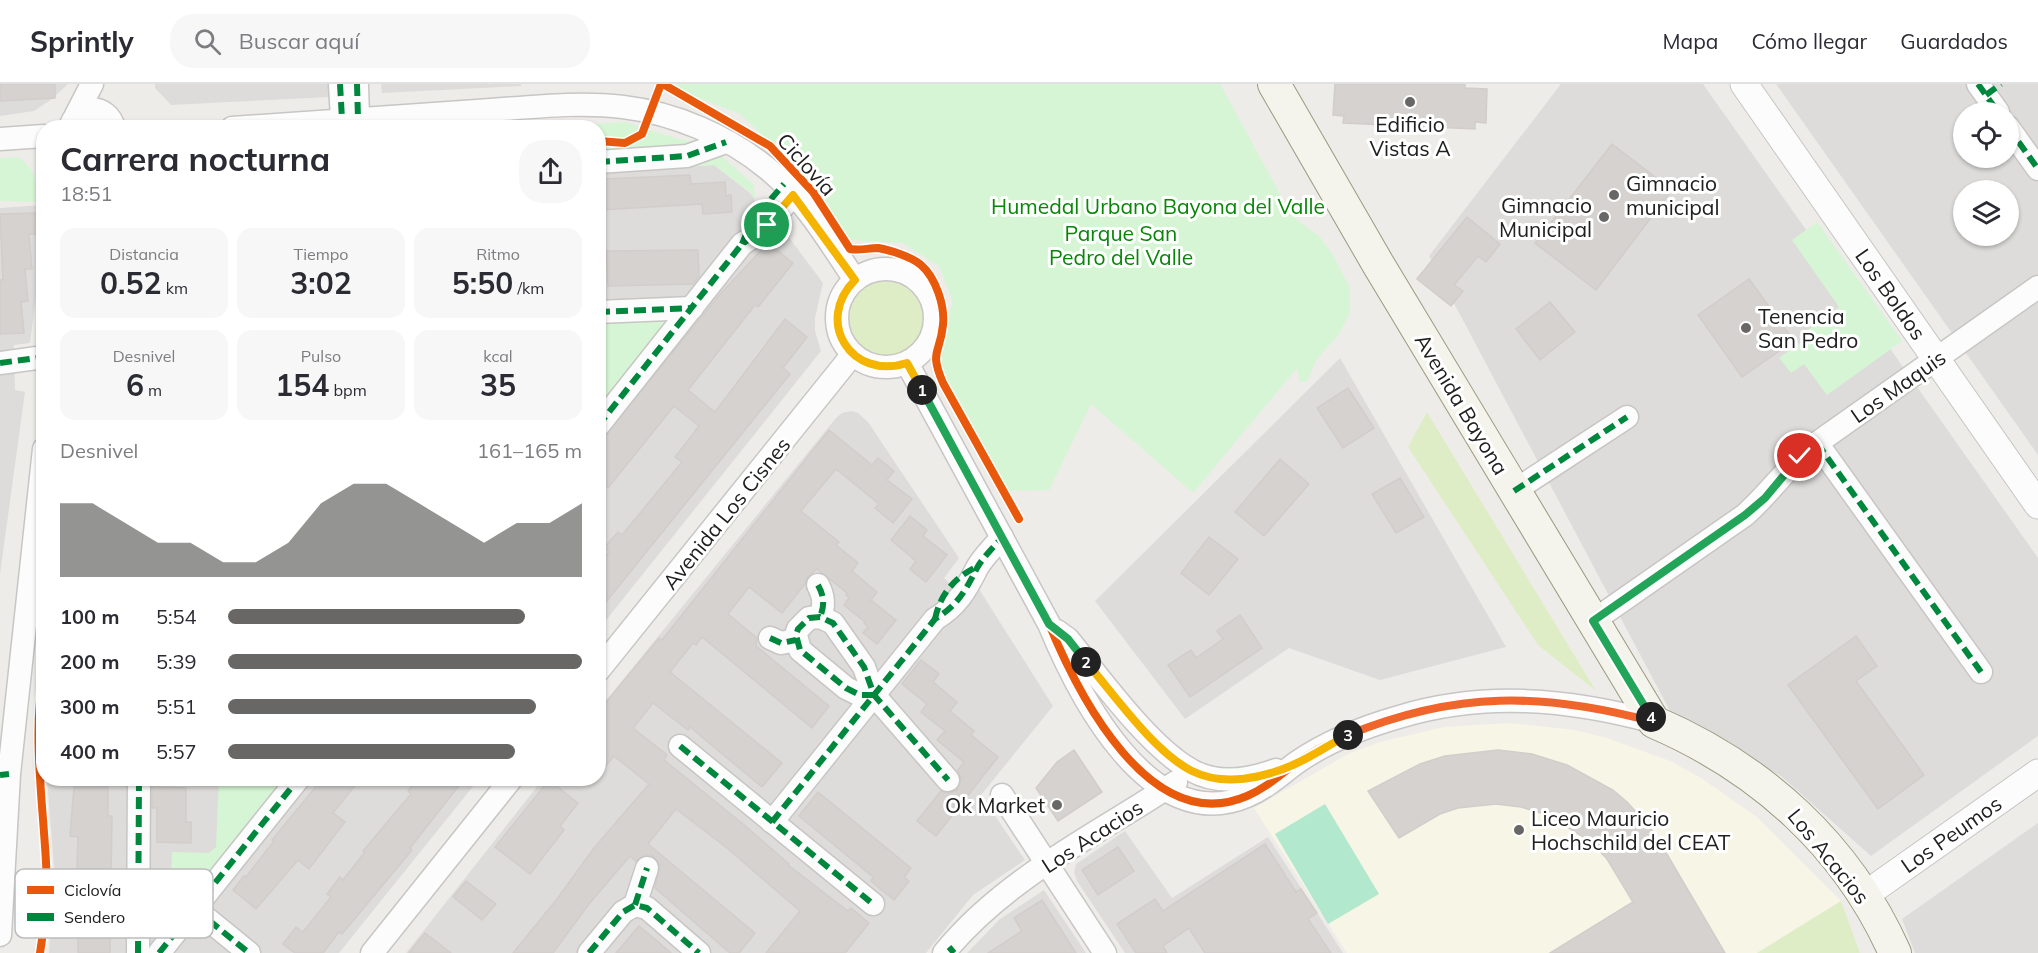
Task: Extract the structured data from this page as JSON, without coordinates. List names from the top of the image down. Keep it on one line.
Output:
{"streets":{"main road":["Avenida Bayona","Los Acacios"],"street":["Los Boldos","Los Maquis","Avenida Los Cisnes","Los Peumos"],"cycle path":["Ciclovía"]},"crossings":[["Los Boldos","Los Maquis"],["Los Maquis","Avenida Bayona"],["Avenida Bayona","Los Acacios"],["Los Peumos","Los Acacios"]],"parks":["Humedal Urbano Bayona del Valle","Parque San Pedro del Valle"],"places":["Edificio Vistas A","Gimnacio municipal","Gimnacio Municipal","Tenencia San Pedro","Ok Market","Liceo Mauricio Hochschild del CEAT"],"legend":["Ciclovía","Sendero"],"page":{"header":"Sprintly","search":"Buscar aquí","nav":["Mapa","Cómo llegar","Guardados"],"heading":["Carrera nocturna","18:51"],"stats":[["Distancia","0.52 km"],["Tiempo","3:02"],["Ritmo","5:50 /km"],["Desnivel","6 m"],["Pulso","154 bpm"],["kcal","35"]],"pins":["1","2","4","3"],"chart":["Desnivel","161–165 m"],"list":[{"name":"100 m","note":"5:54"},{"name":"200 m","note":"5:39"},{"name":"300 m","note":"5:51"},{"name":"400 m","note":"5:57"}]}}
